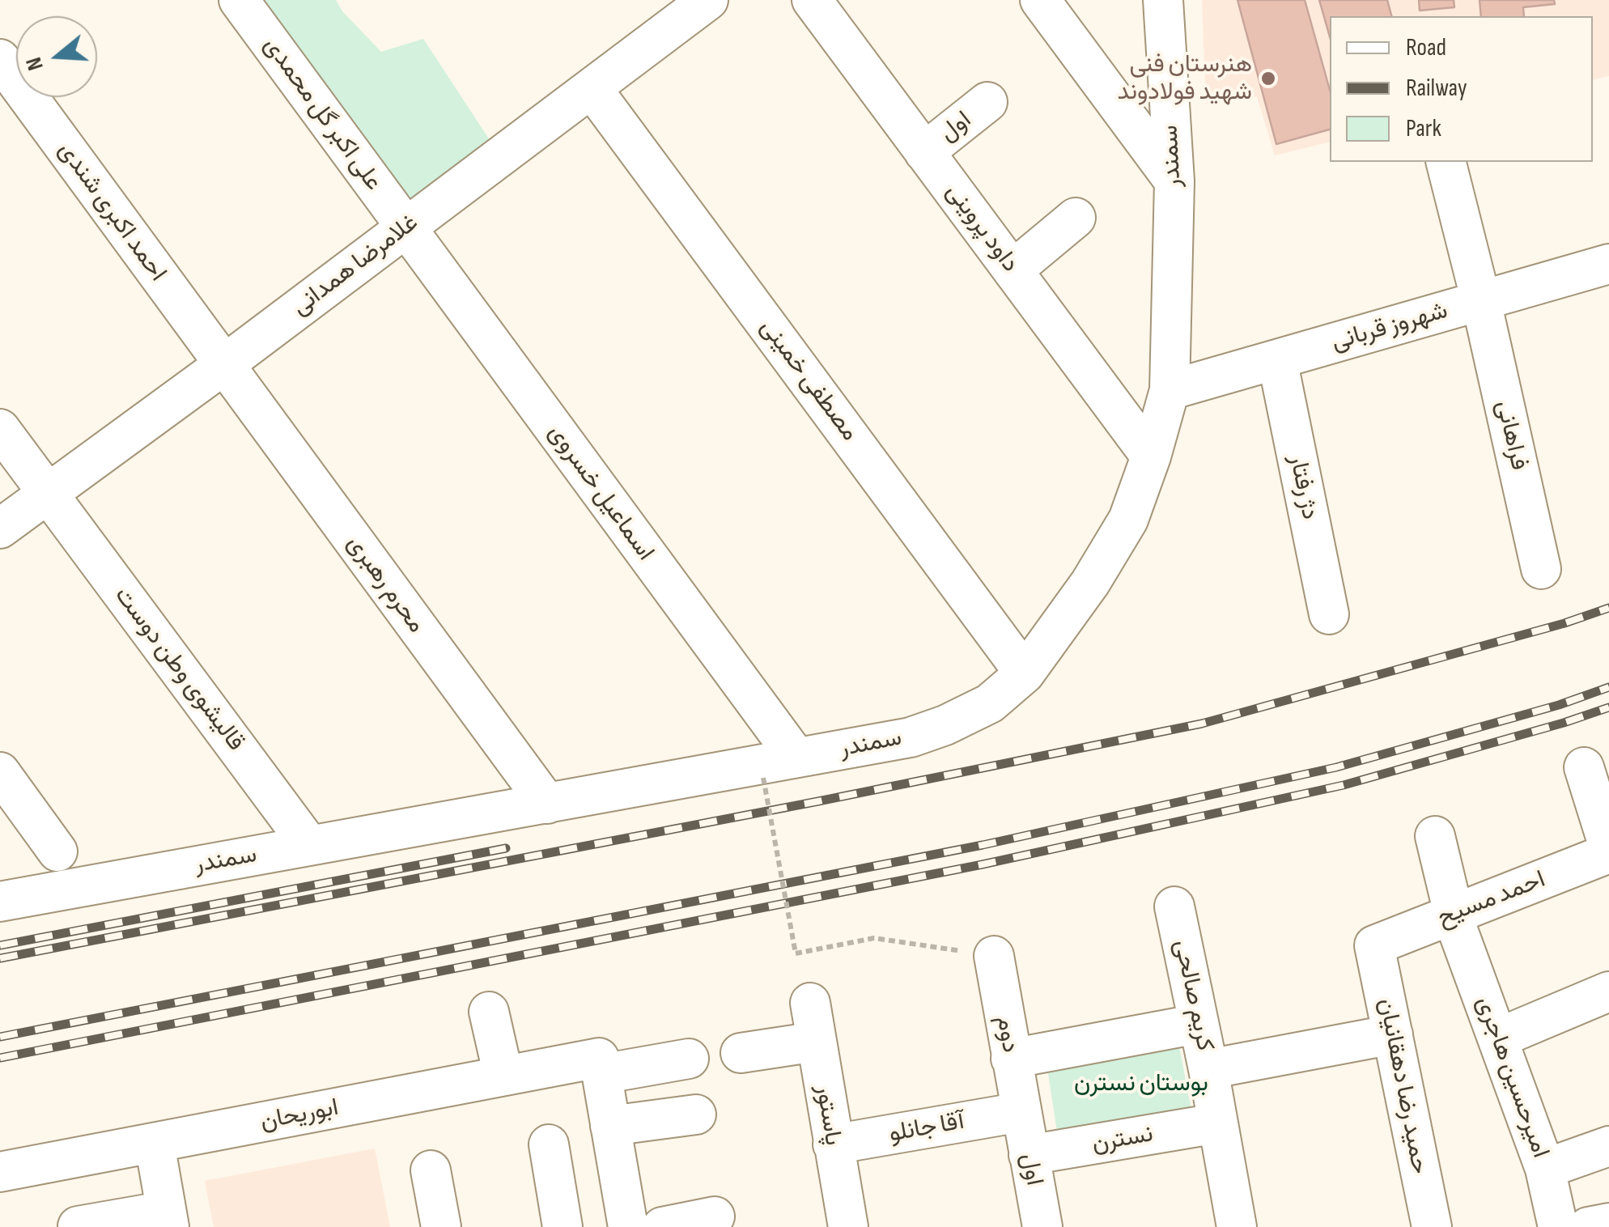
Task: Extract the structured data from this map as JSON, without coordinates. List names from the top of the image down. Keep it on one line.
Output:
{"streets":{"street":["علی اکبر گل محمدی","اول","سمندر","احمد اکبری شندی","داود پروینی","غلامرضا همدانی","شهروز قربانی","مصطفی خمینی","فراهانی","دژ رفتار","اسماعیل خسروی","محرم رهبری","قالیشوی وطن دوست","احمد مسیح","کریم صالحی","دوم","امیرحسین هاجری","حمید رضا دهقانیان","ابوریحان","پاستور","آقا جانلو","نسترن"]},"crossings":[["علی اکبر گل محمدی","غلامرضا همدانی"],["علی اکبر گل محمدی","اسماعیل خسروی"],["اول","داود پروینی"],["اول","دوم"],["اول","آقا جانلو"],["اول","نسترن"],["سمندر","داود پروینی"],["سمندر","شهروز قربانی"],["سمندر","مصطفی خمینی"],["سمندر","اسماعیل خسروی"],["سمندر","محرم رهبری"],["سمندر","قالیشوی وطن دوست"],["احمد اکبری شندی","غلامرضا همدانی"],["احمد اکبری شندی","محرم رهبری"],["غلامرضا همدانی","مصطفی خمینی"],["غلامرضا همدانی","اسماعیل خسروی"],["غلامرضا همدانی","محرم رهبری"],["غلامرضا همدانی","قالیشوی وطن دوست"],["شهروز قربانی","فراهانی"],["شهروز قربانی","دژ رفتار"],["احمد مسیح","امیرحسین هاجری"],["احمد مسیح","حمید رضا دهقانیان"],["کریم صالحی","نسترن"],["دوم","آقا جانلو"],["پاستور","آقا جانلو"]],"parks":["بوستان نسترن"],"places":["هنرستان فنی شهید فولادوند"],"legend":["Road","Railway","Park"],"north":"left"}
